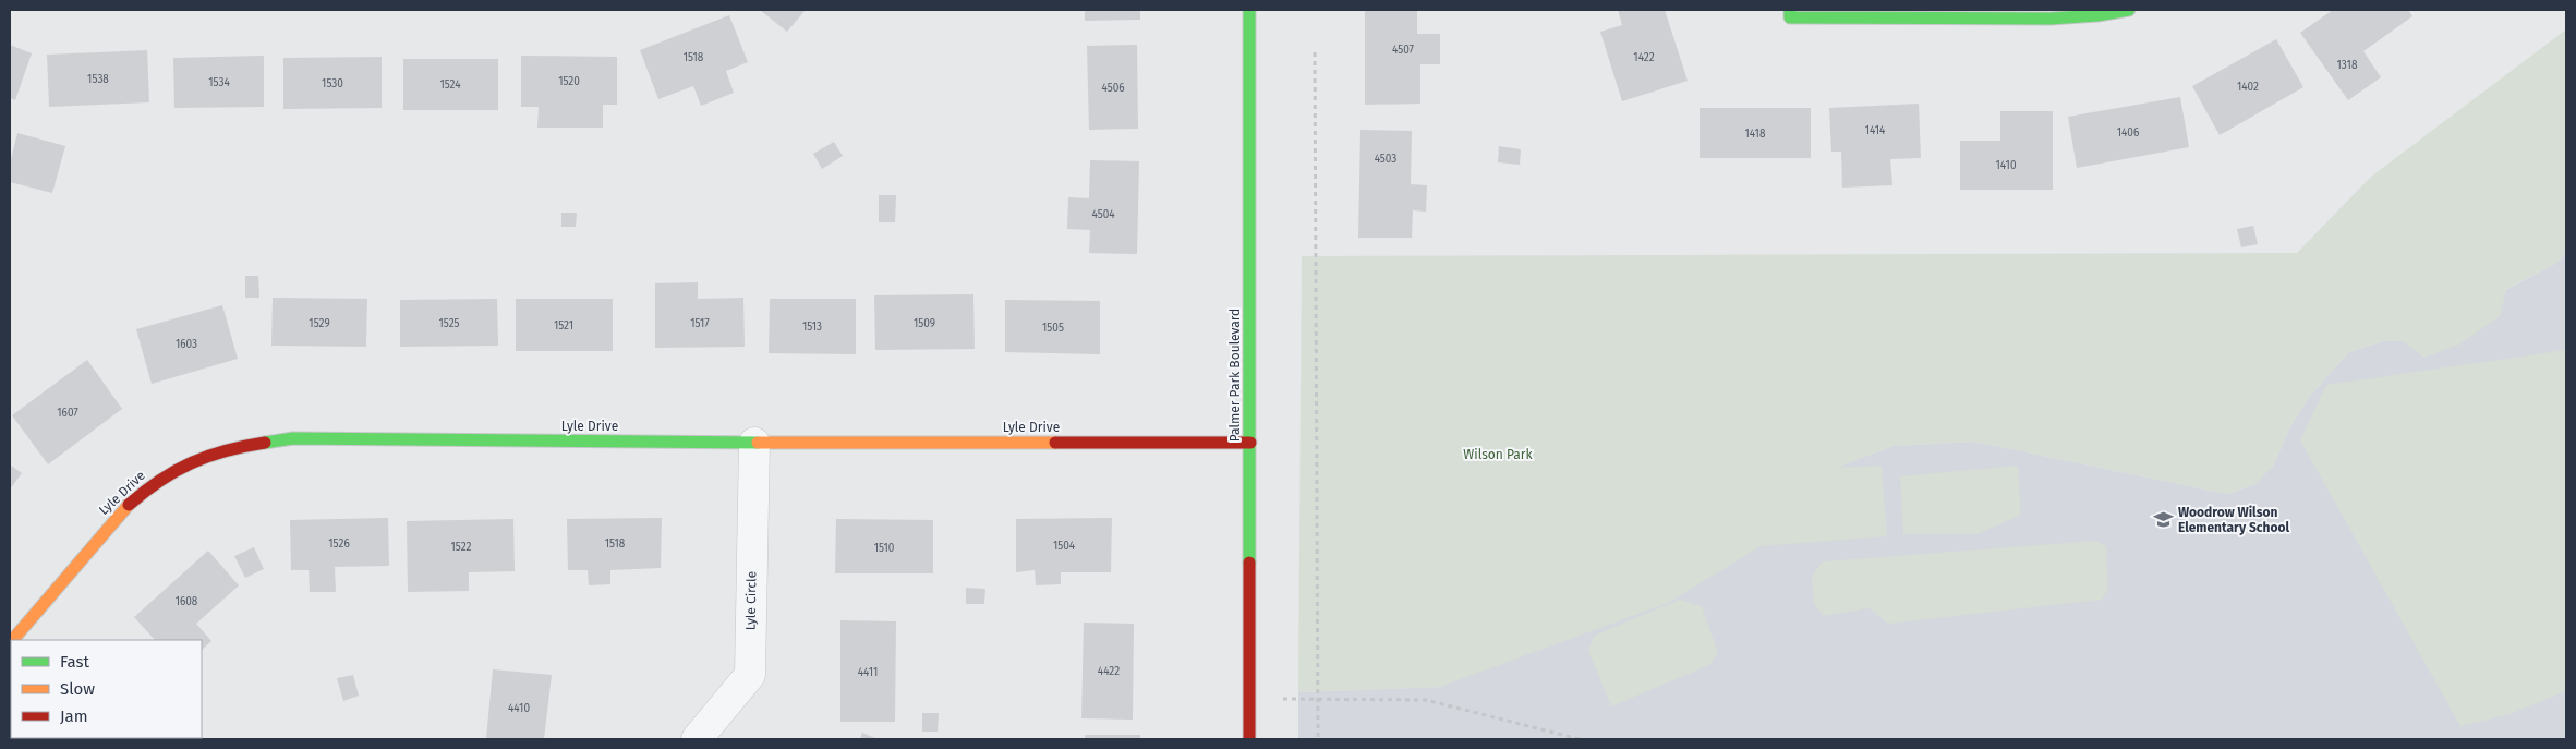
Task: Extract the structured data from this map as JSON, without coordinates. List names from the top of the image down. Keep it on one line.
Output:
{"streets":{"street":["Palmer Park Boulevard","Lyle Drive","Lyle Circle"]},"crossings":[["Palmer Park Boulevard","Lyle Drive"],["Lyle Drive","Lyle Circle"]],"parks":["Wilson Park"],"places":{"school or university":["Woodrow Wilson Elementary School"]},"house_numbers":["4507","1518","1422","1318","1538","1520","1534","1530","1524","1402","4506","1414","1406","1418","4503","1410","4504","1529","1525","1517","1509","1521","1513","1505","1603","1607","1526","1518","1504","1522","1510","1608","4422","4411","4410"],"legend":["Fast","Slow","Jam"]}
